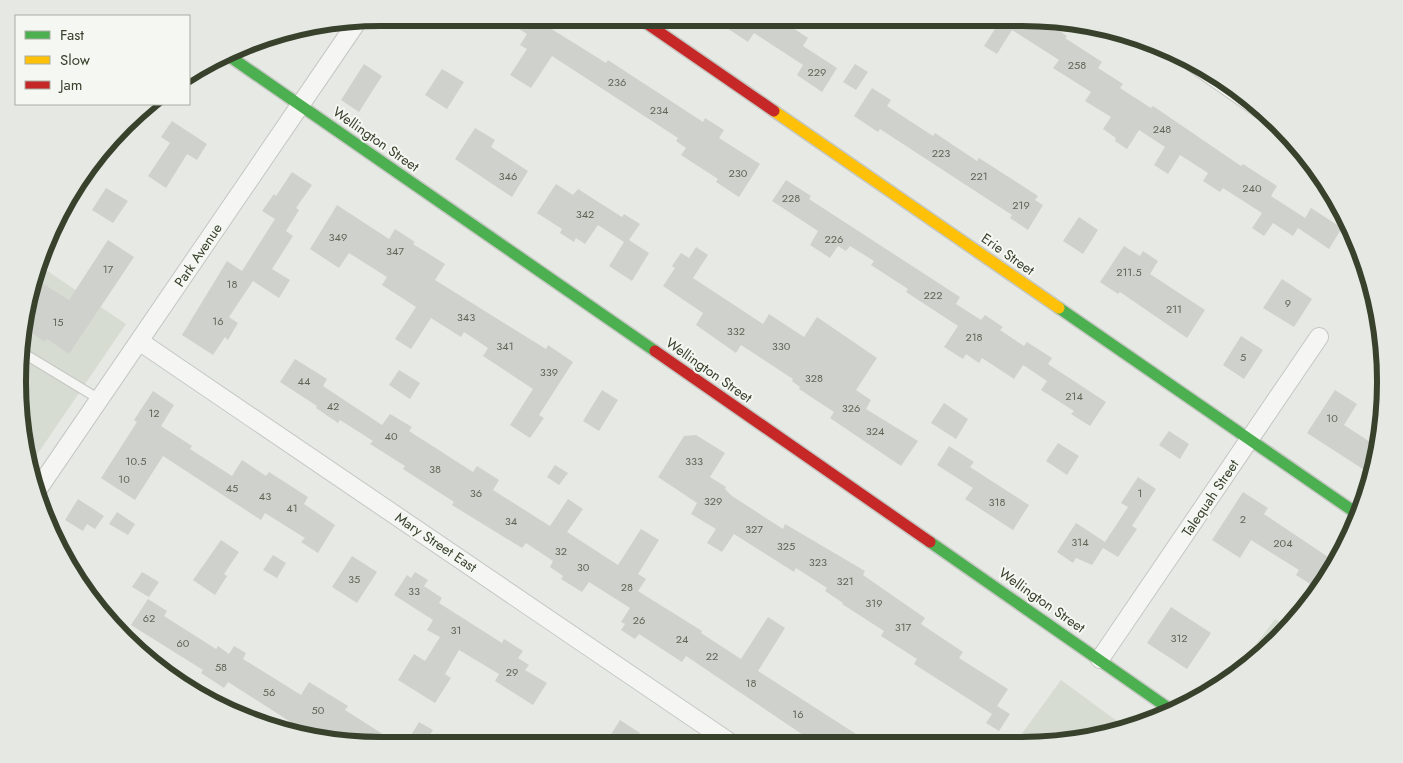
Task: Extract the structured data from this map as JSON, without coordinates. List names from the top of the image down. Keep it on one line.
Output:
{"streets":{"street":["Wellington Street","Erie Street","Park Avenue","Talequah Street","Mary Street East"]},"crossings":[["Wellington Street","Park Avenue"],["Wellington Street","Talequah Street"],["Erie Street","Talequah Street"],["Park Avenue","Mary Street East"]],"house_numbers":["258","229","236","234","248","223","230","346","221","240","228","219","342","349","226","347","17","211.5","18","222","9","211","343","16","15","332","218","341","330","5","339","328","44","214","42","326","12","10","324","40","10.5","333","38","10","45","36","1","43","329","318","41","2","34","327","314","204","325","32","323","30","35","321","28","33","319","62","26","317","31","312","24","60","22","58","29","18","56","50","16"],"legend":["Fast","Slow","Jam"]}
